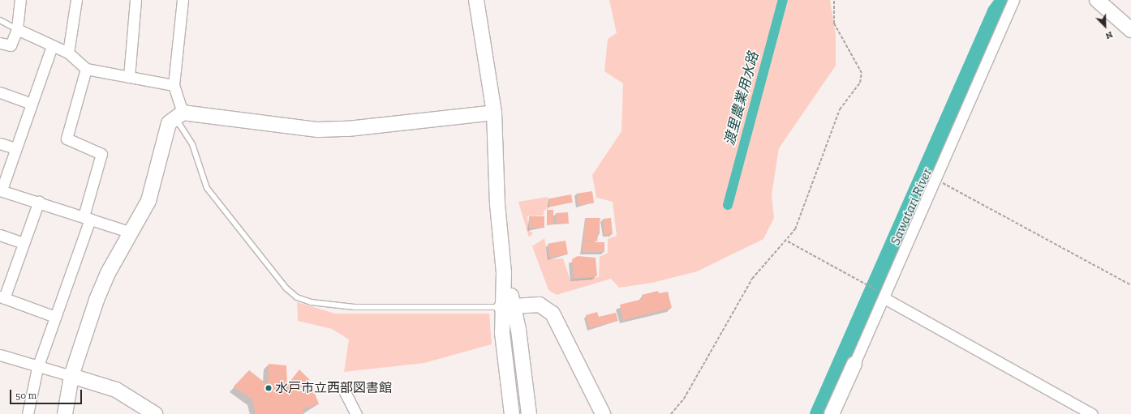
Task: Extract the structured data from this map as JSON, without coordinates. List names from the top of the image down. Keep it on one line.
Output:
{"water":["渡里農業用水路","Sawatari River"],"places":["水戸市立西部図書館"],"scale_bar":"50 m","north":"bottom right"}
